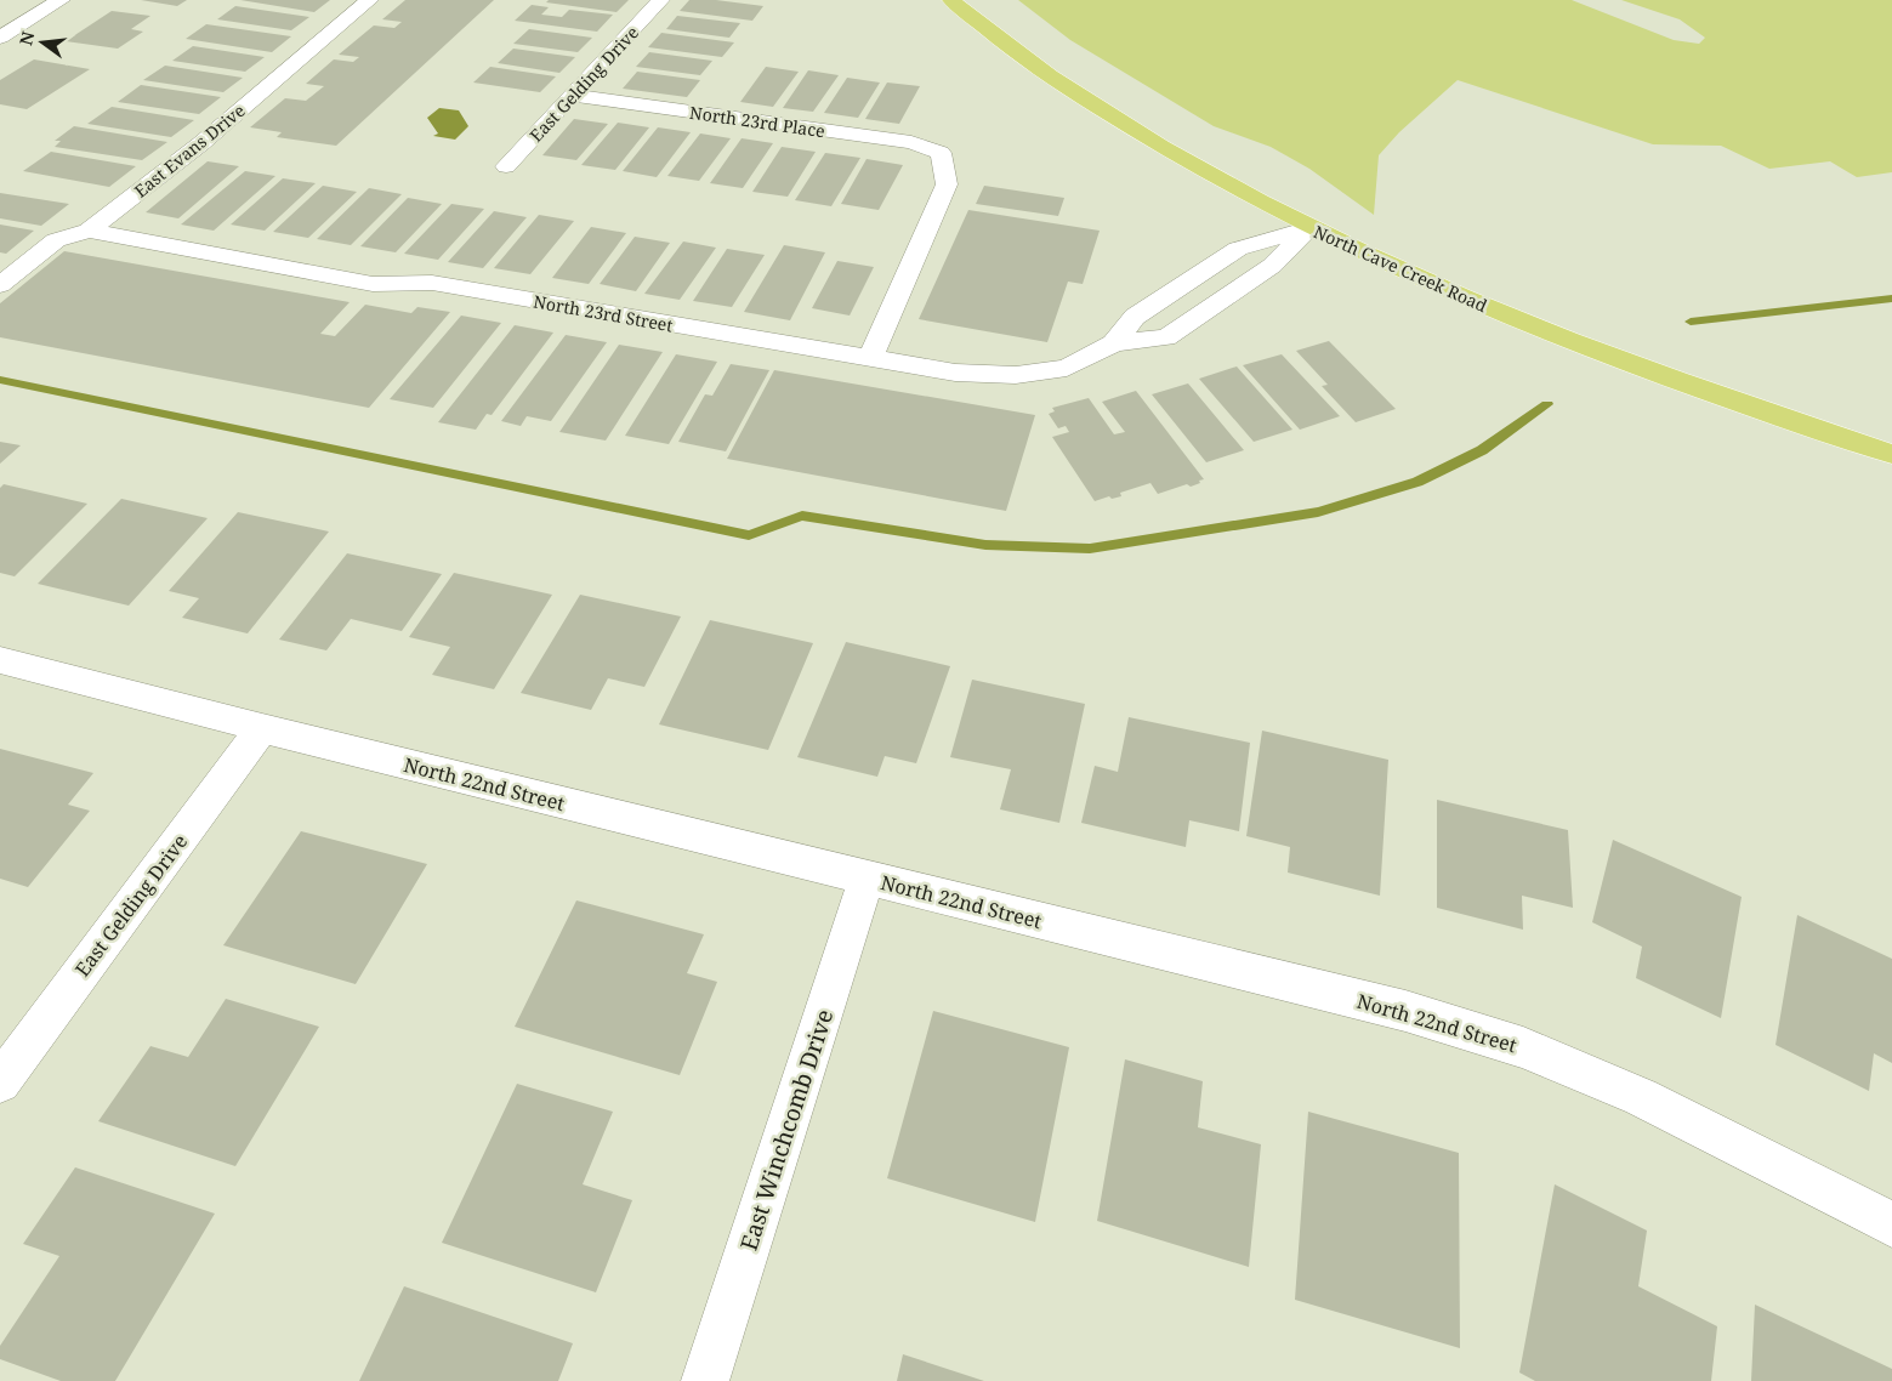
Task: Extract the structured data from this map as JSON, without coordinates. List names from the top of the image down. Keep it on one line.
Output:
{"streets":{"main road":["North Cave Creek Road"],"street":["East Gelding Drive","North 23rd Place","East Evans Drive","North 23rd Street","North 22nd Street","East Winchcomb Drive"]},"crossings":[["East Gelding Drive","North 23rd Place"],["East Gelding Drive","North 22nd Street"],["North 23rd Place","North 23rd Street"],["East Evans Drive","North 23rd Street"],["North Cave Creek Road","North 23rd Street"],["North 22nd Street","East Winchcomb Drive"]],"north":"left"}
